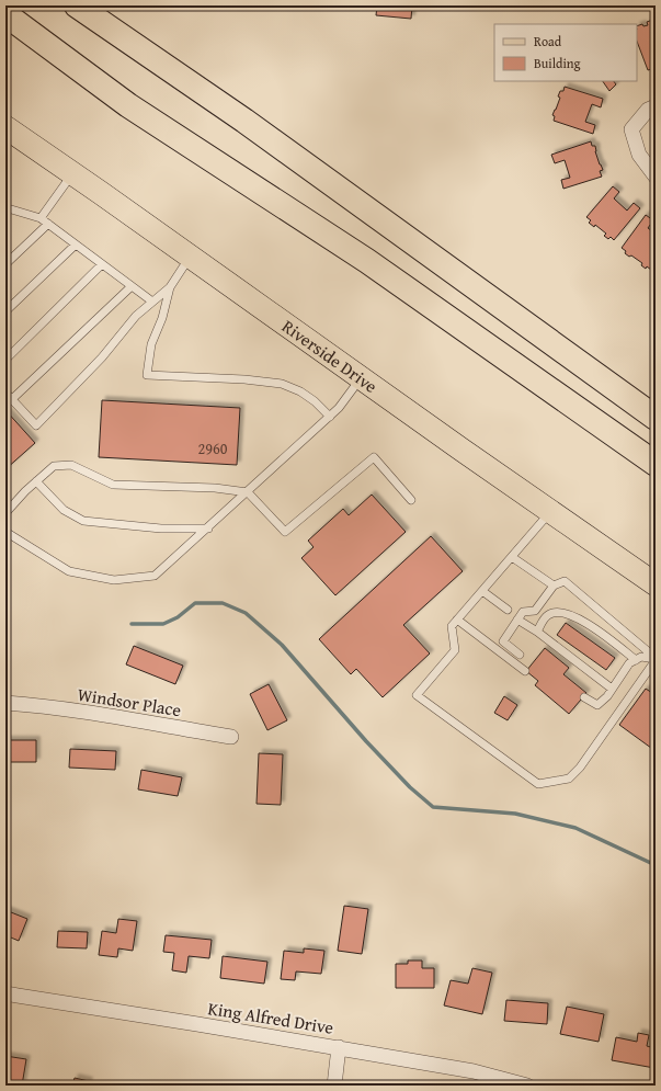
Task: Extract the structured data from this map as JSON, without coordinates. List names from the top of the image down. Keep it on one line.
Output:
{"streets":{"main road":["Riverside Drive"],"street":["Windsor Place","King Alfred Drive"]},"house_numbers":["2960"],"legend":["Road","Building"]}
